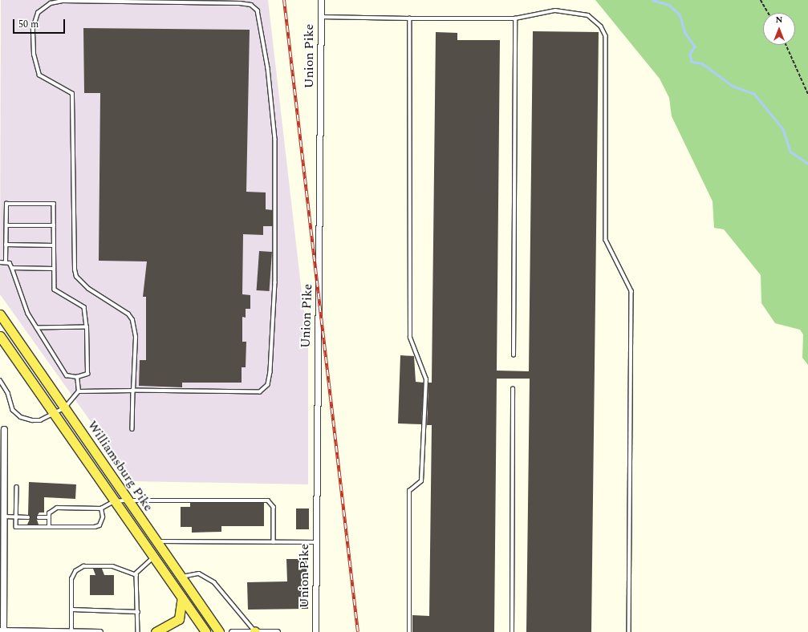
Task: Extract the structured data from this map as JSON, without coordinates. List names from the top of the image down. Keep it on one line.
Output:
{"streets":{"main road":["Williamsburg Pike"],"street":["Union Pike"]},"scale_bar":"50 m","north":"top"}
